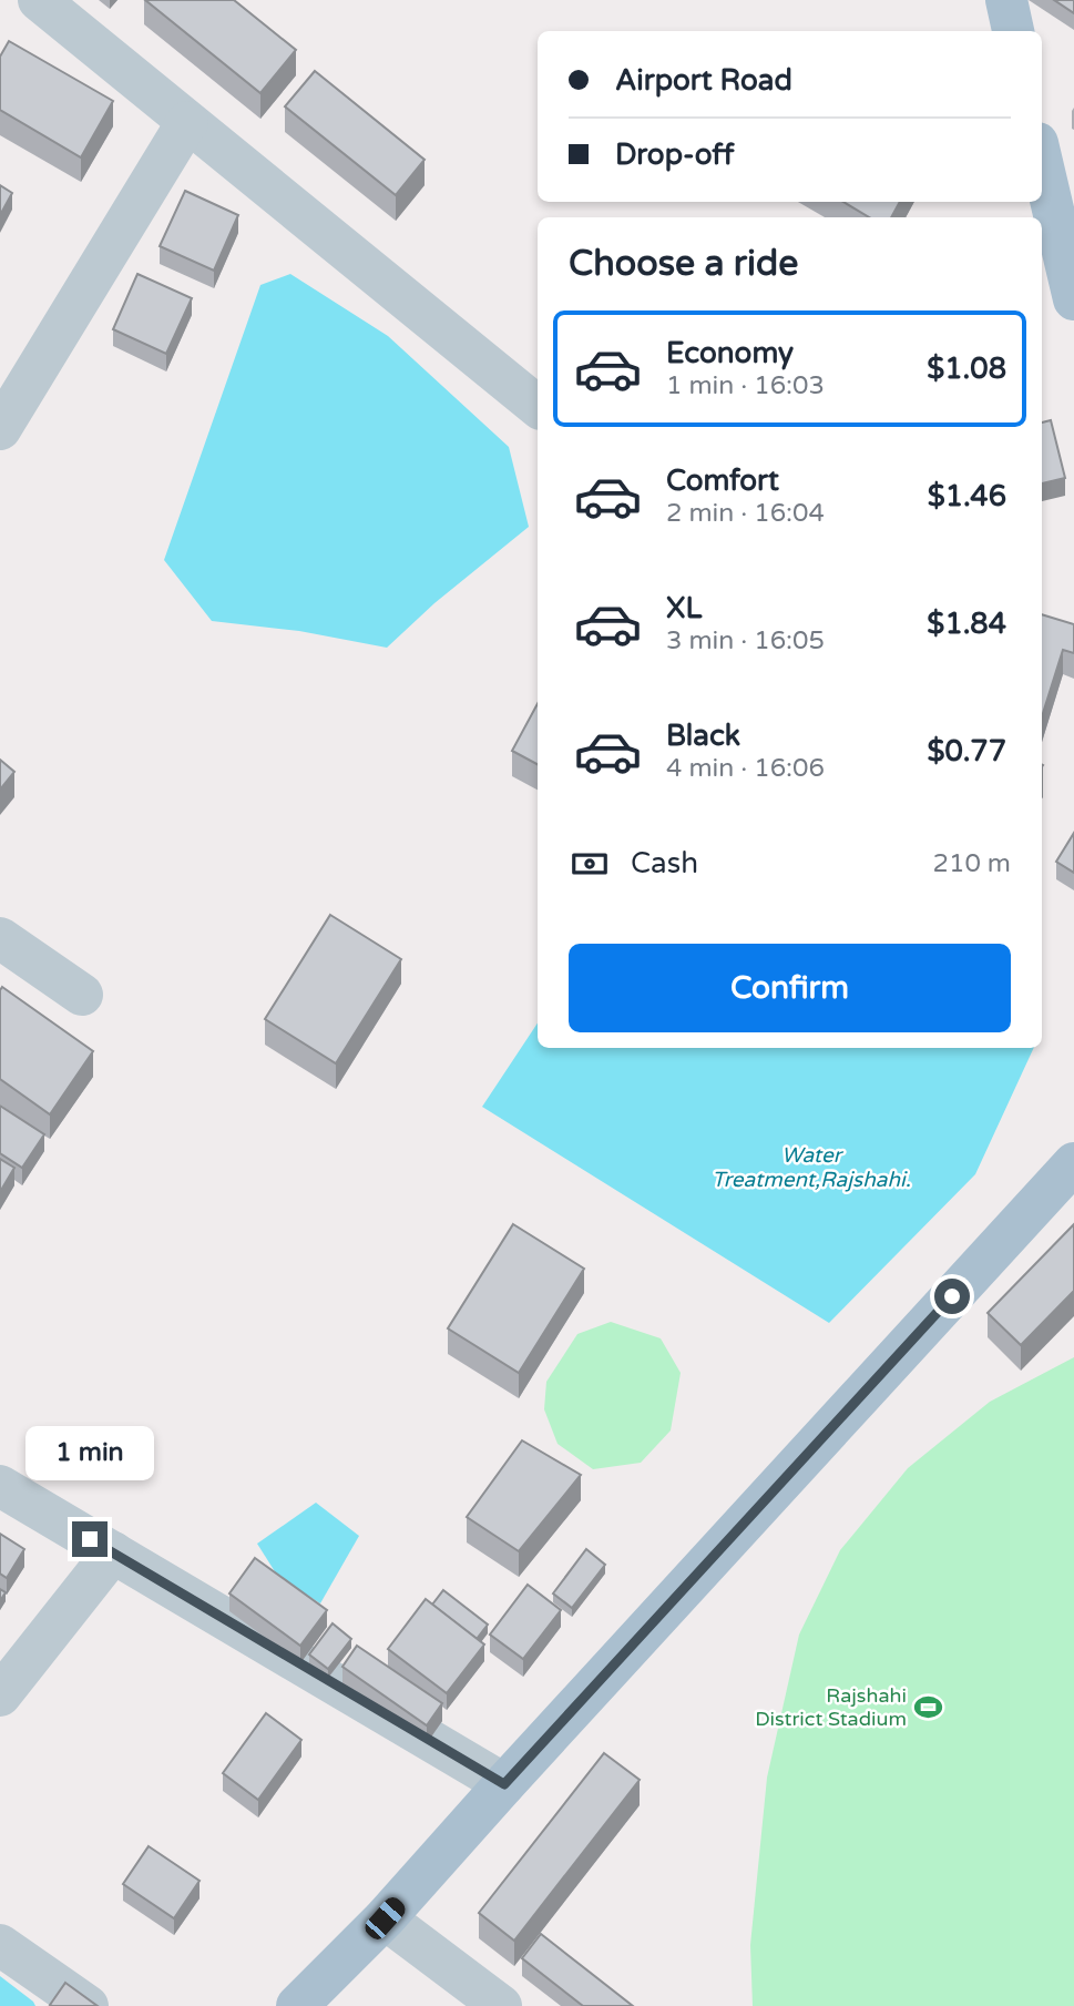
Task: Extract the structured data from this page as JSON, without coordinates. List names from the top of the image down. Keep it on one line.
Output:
{"water":["Water Treatment,Rajshahi."],"places":{"sports":["Rajshahi District Stadium"]},"page":{"banner":["Airport Road","Drop-off"],"heading":"Choose a ride","list":[{"name":"Economy","note":"1 min · 16:03","value":"$1.08"},{"name":"Comfort","note":"2 min · 16:04","value":"$1.46"},{"name":"XL","note":"3 min · 16:05","value":"$1.84"},{"name":"Black","note":"4 min · 16:06","value":"$0.77"}],"pay":["Cash","210 m"],"buttons":"Confirm","bubble":"1 min"}}
